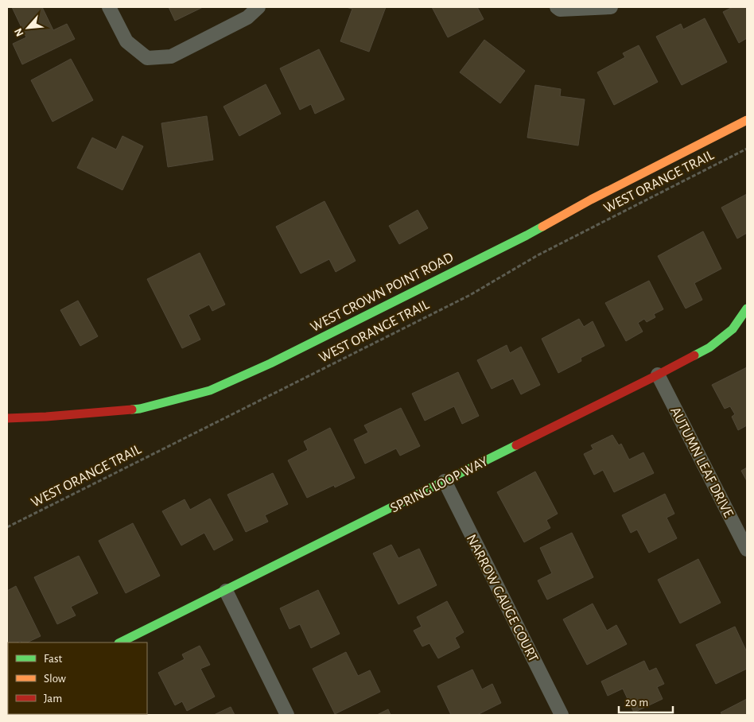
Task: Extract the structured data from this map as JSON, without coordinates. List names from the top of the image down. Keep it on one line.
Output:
{"streets":{"street":["WEST CROWN POINT ROAD","AUTUMN LEAF DRIVE","SPRING LOOP WAY","NARROW GAUGE COURT"],"path":["WEST ORANGE TRAIL"]},"crossings":[["AUTUMN LEAF DRIVE","SPRING LOOP WAY"],["SPRING LOOP WAY","NARROW GAUGE COURT"]],"legend":["Fast","Slow","Jam"],"scale_bar":"20 m","north":"bottom left"}
